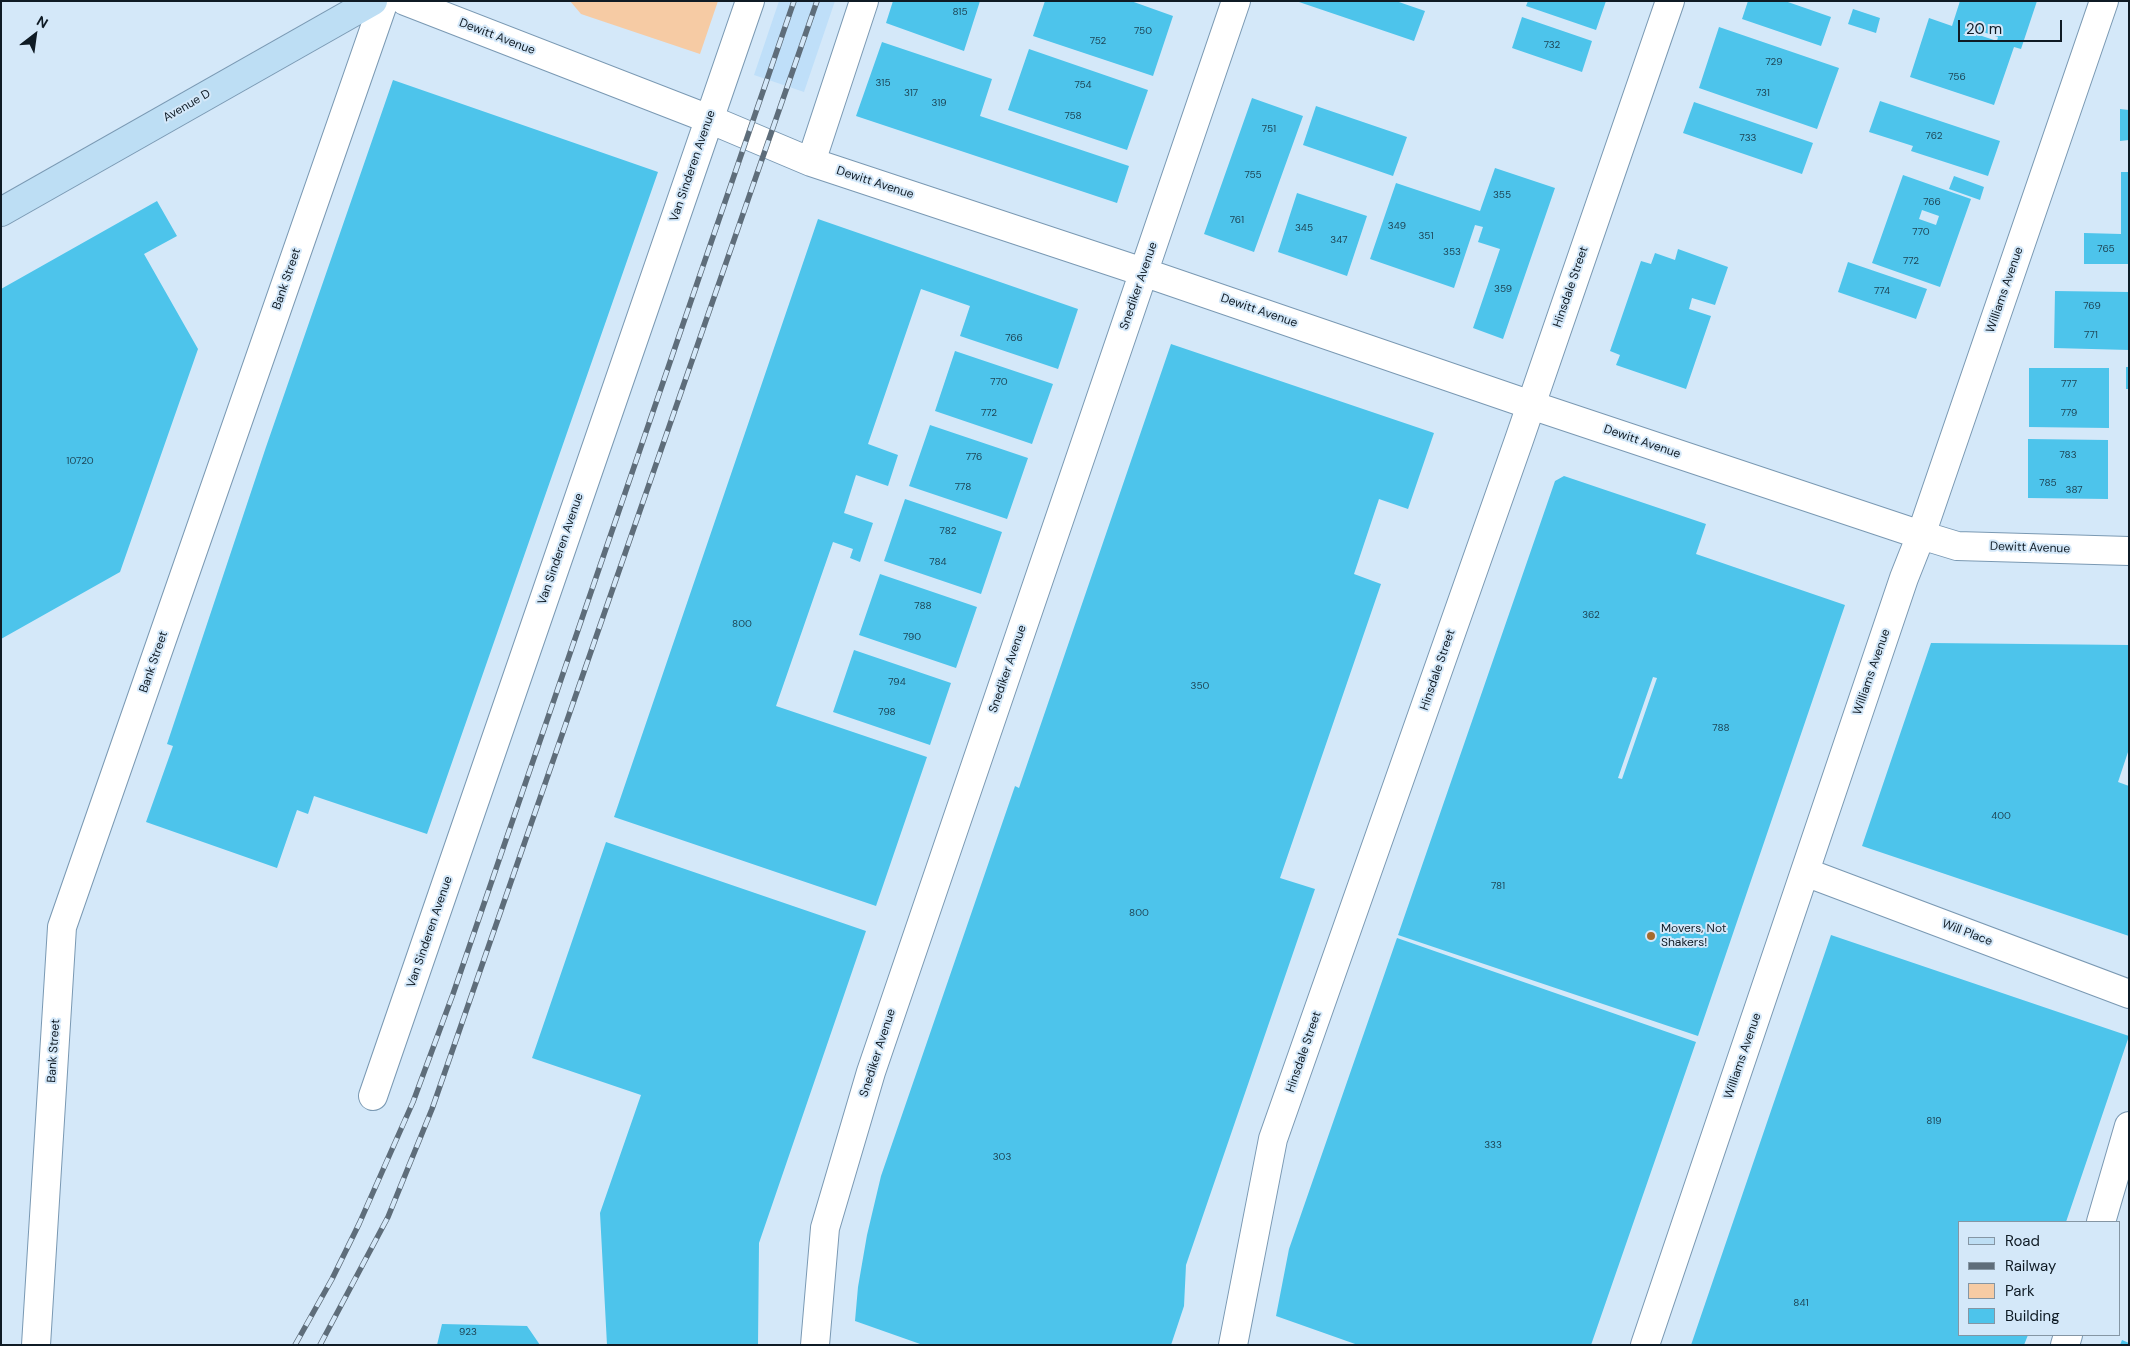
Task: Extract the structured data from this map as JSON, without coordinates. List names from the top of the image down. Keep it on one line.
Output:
{"streets":{"main road":["Avenue D"],"street":["Dewitt Avenue","Van Sinderen Avenue","Bank Street","Snediker Avenue","Hinsdale Street","Williams Avenue","Will Place"]},"crossings":[["Dewitt Avenue","Van Sinderen Avenue"],["Dewitt Avenue","Snediker Avenue"],["Dewitt Avenue","Hinsdale Street"],["Dewitt Avenue","Williams Avenue"],["Williams Avenue","Will Place"]],"places":["Movers, Not Shakers!"],"house_numbers":["815","750","752","732","729","756","315","754","317","731","319","758","751","762","733","755","355","766","761","349","345","770","351","347","765","353","772","359","774","769","771","766","770","777","772","779","783","776","10720","785","778","387","782","784","788","362","800","790","794","350","798","788","400","781","800","819","333","303","841","923"],"legend":["Road","Railway","Park","Building"],"scale_bar":"20 m","north":"top right"}
